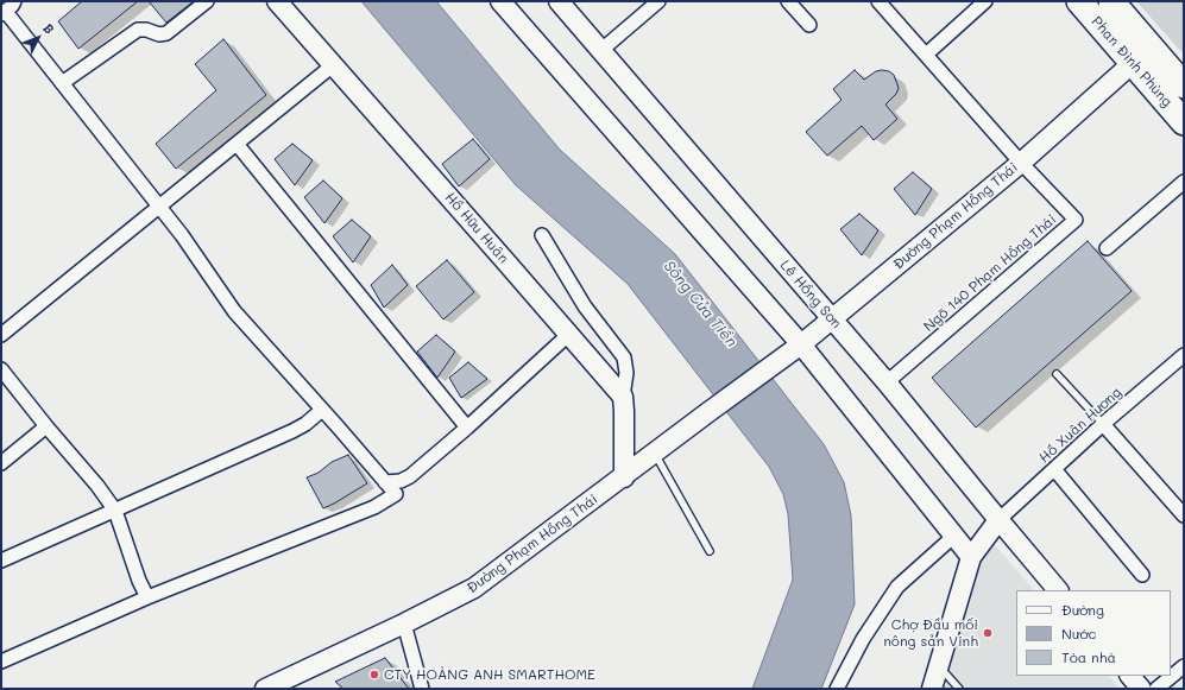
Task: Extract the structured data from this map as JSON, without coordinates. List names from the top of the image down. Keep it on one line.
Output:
{"streets":{"highway":["Phan Đình Phùng"],"street":["Đường Phạm Hồng Thái","Hồ Hữu Huân","Ngõ 140 Phạm Hồng Thái","Lê Hồng Sơn","Hồ Xuân Hương"]},"crossings":[["Phan Đình Phùng","Đường Phạm Hồng Thái"],["Đường Phạm Hồng Thái","Ngõ 140 Phạm Hồng Thái"],["Đường Phạm Hồng Thái","Lê Hồng Sơn"],["Ngõ 140 Phạm Hồng Thái","Lê Hồng Sơn"],["Lê Hồng Sơn","Hồ Xuân Hương"]],"water":["Sông Cửa Tiền"],"places":["Chợ Đầu mối nông sản Vinh","CTY HOÀNG ANH SMARTHOME"],"legend":["Đường","Nước","Tòa nhà"],"north":"top right"}
